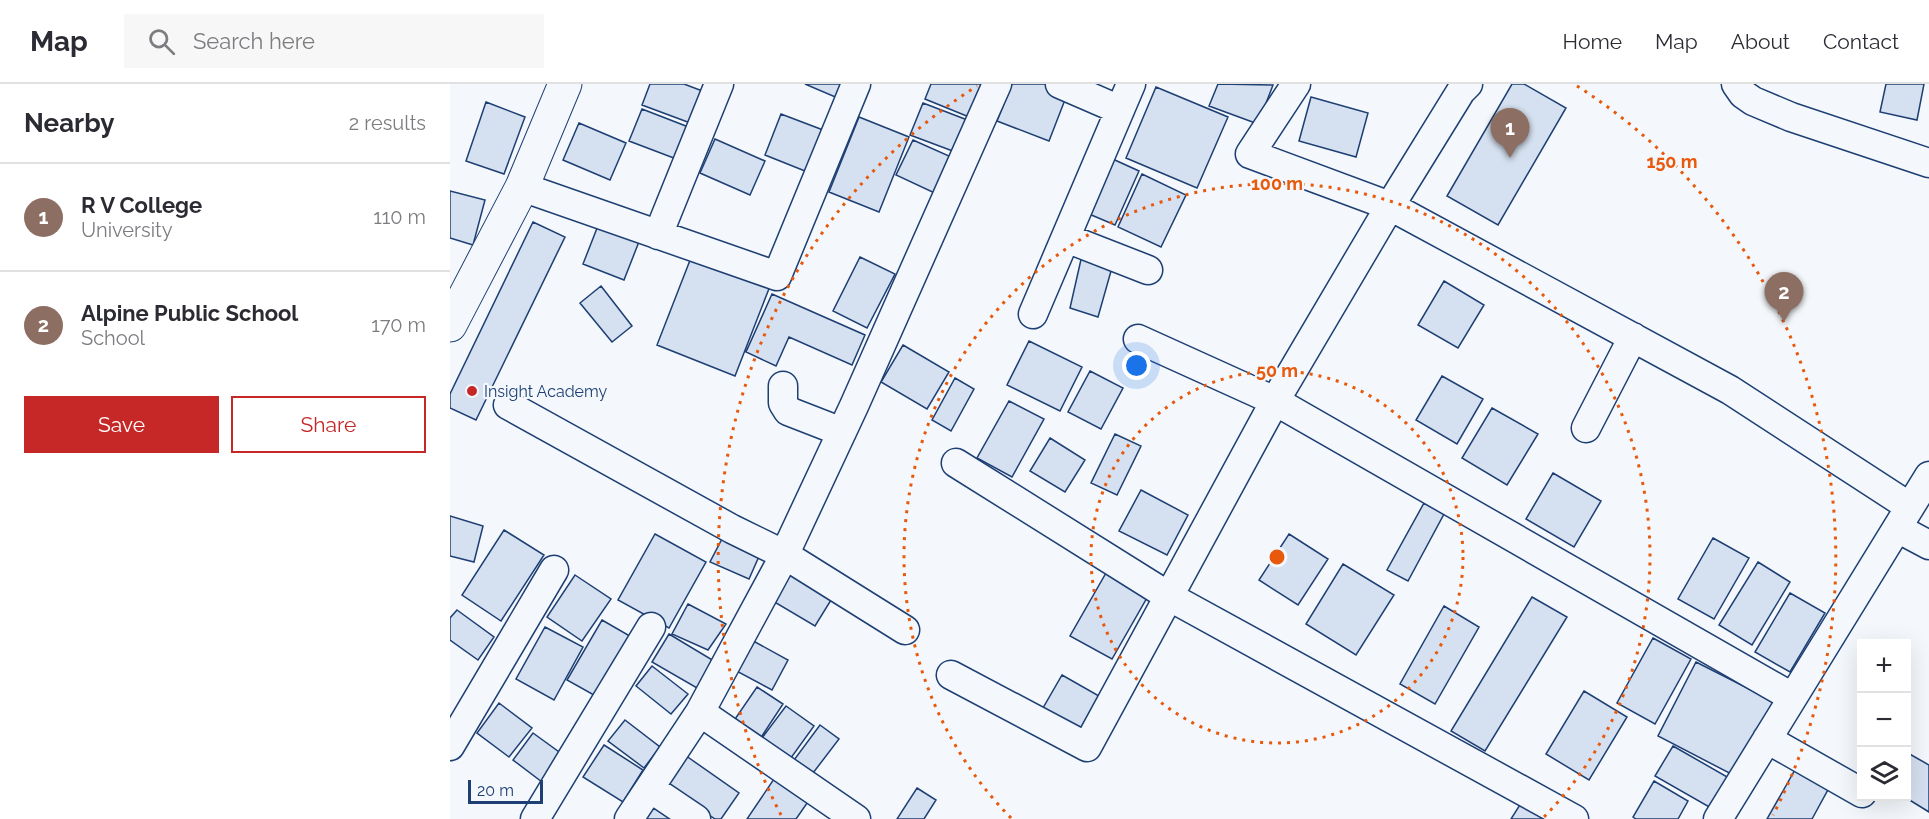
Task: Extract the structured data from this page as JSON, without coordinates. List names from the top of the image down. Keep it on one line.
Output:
{"places":["Insight Academy"],"scale_bar":"20 m","page":{"header":"Map","search":"Search here","nav":["Home","Map","About","Contact"],"heading":["Nearby","2 results"],"pins":["1","2"],"list":[{"mark":"1","name":"R V College","note":"University","value":"110 m"},{"mark":"2","name":"Alpine Public School","note":"School","value":"170 m"}],"buttons":["Save","Share"],"map_buttons":["+","−"],"scale":"20 m"},"rings":["150 m","100 m","50 m"]}
